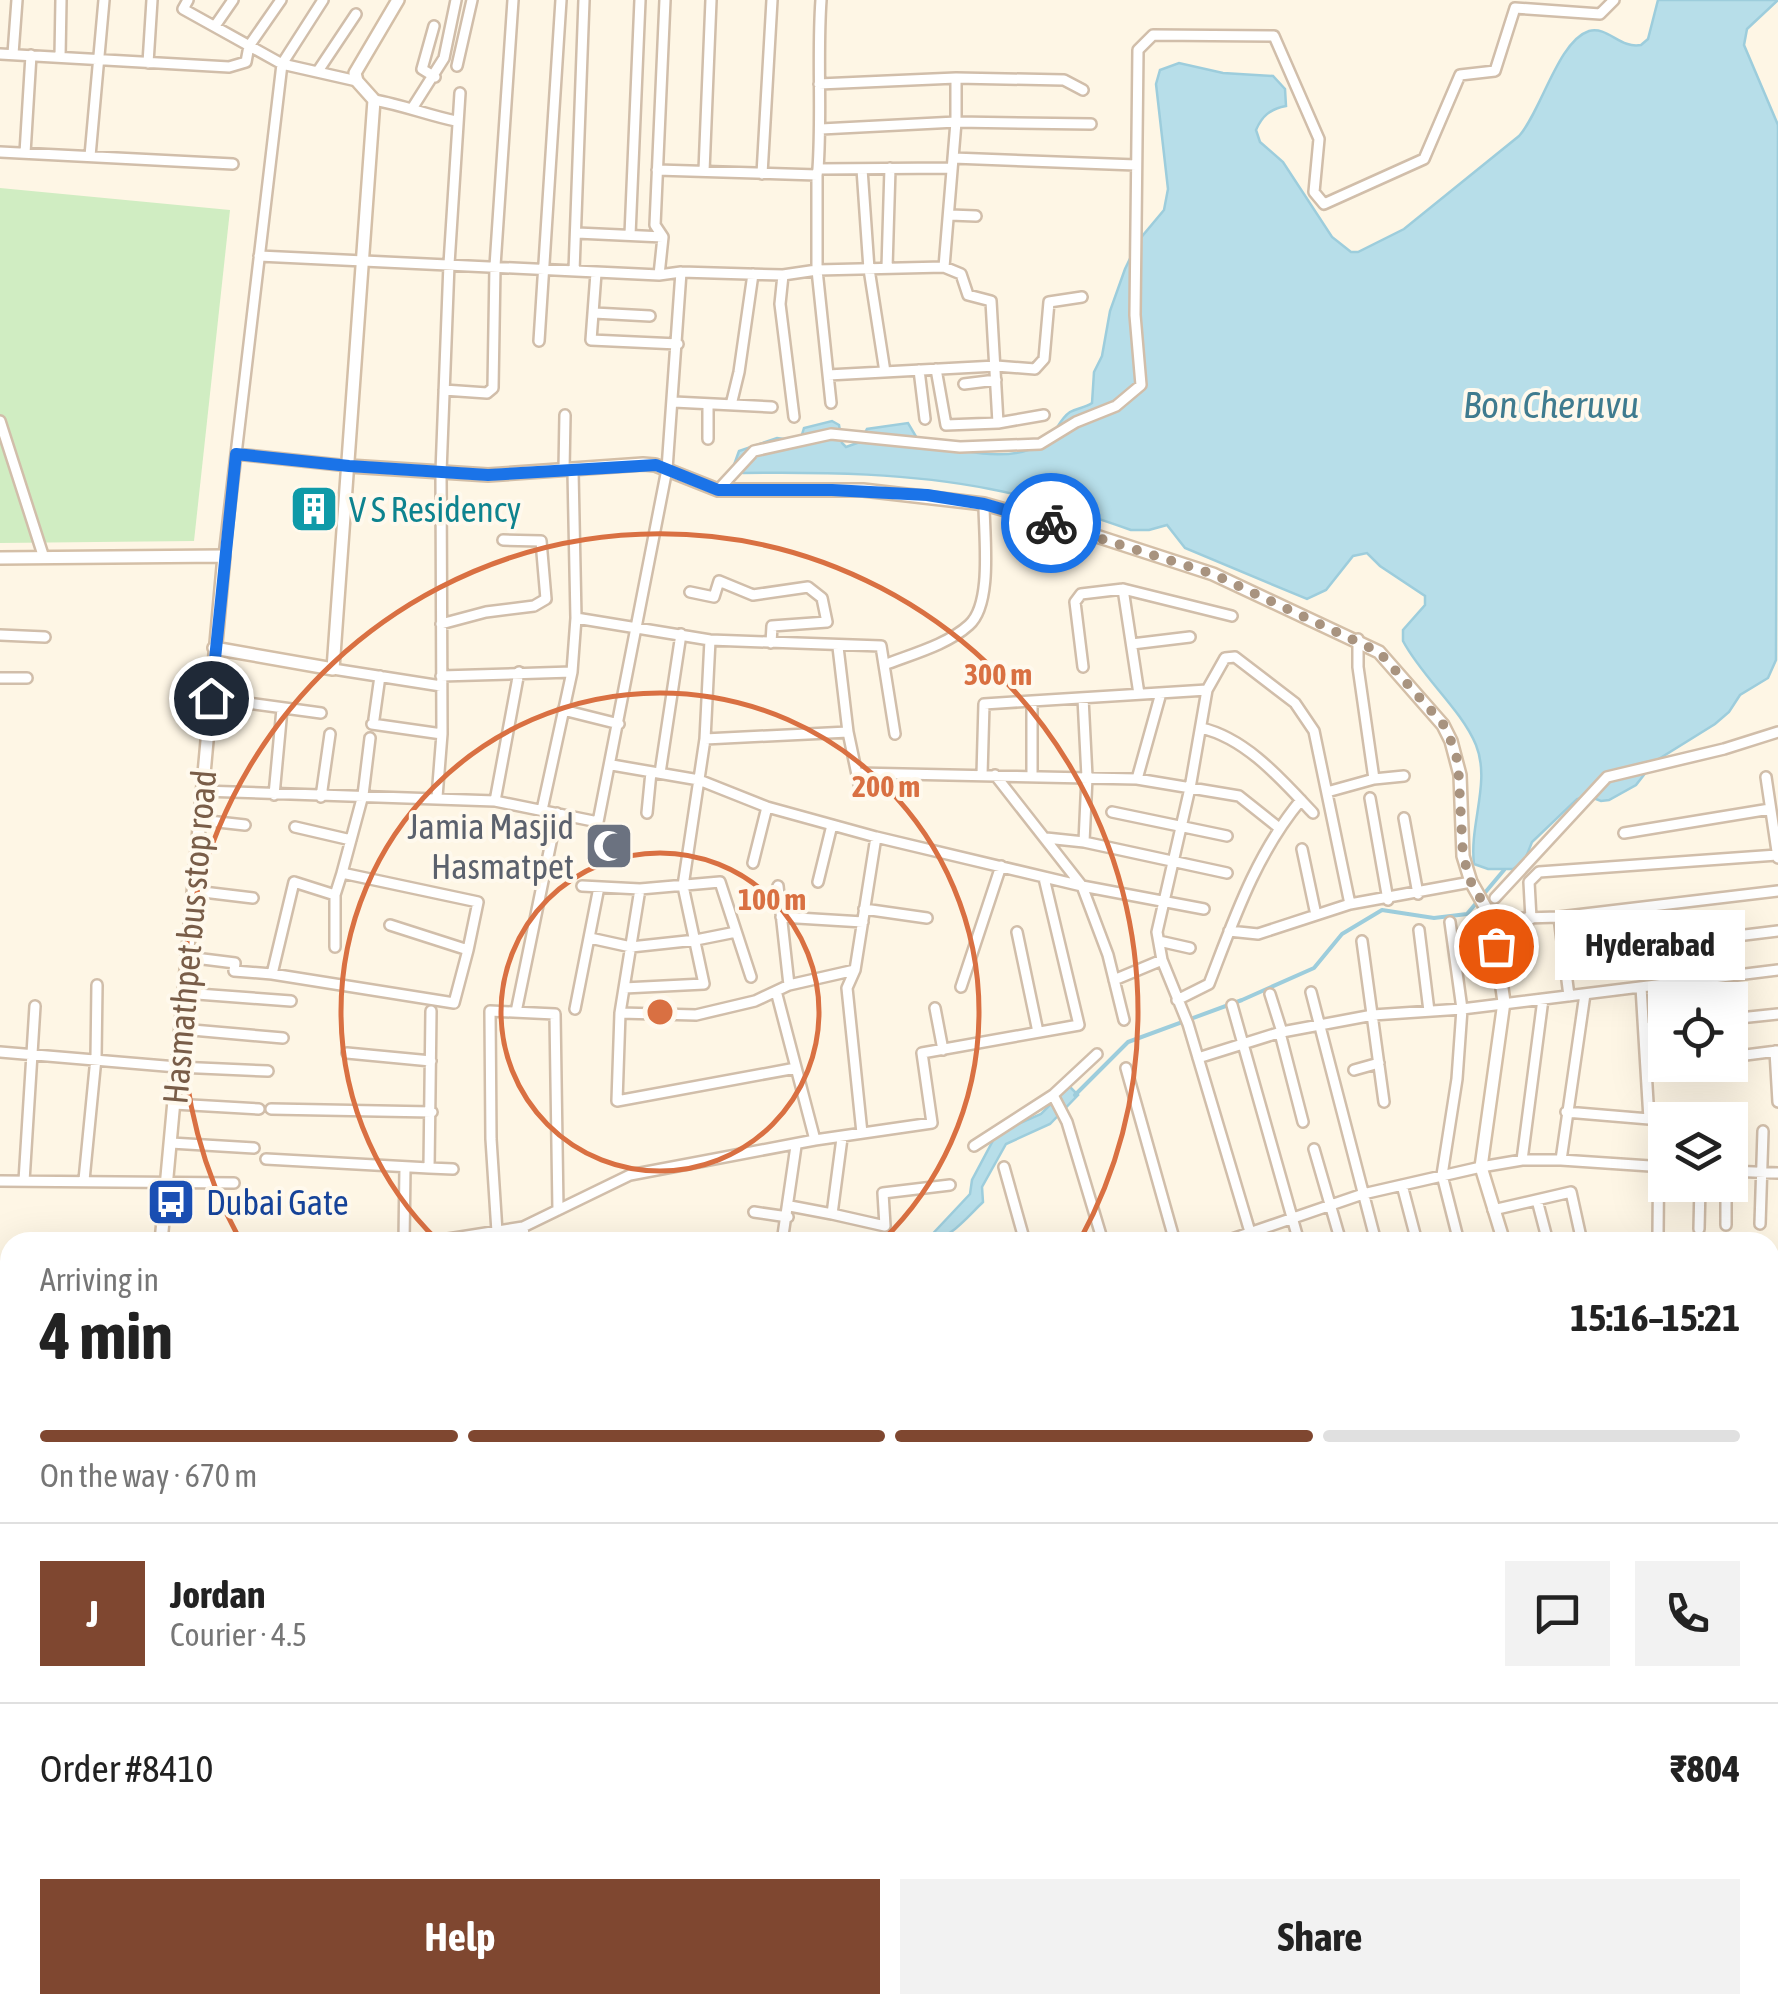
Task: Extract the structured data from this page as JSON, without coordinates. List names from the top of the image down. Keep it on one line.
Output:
{"streets":{"street":["Hasmathpet bus stop road"]},"water":["Bon Cheruvu"],"places":{"building":["V S Residency"],"mosque":["Jamia Masjid Hasmatpet"],"other":["Hyderabad"],"bus stop":["Dubai Gate"]},"page":{"bubble":"Hyderabad","heading":["4 min","Arriving in","15:16–15:21"],"panel":["Jordan","Courier · 4.5","Order #8410","₹804"],"bar":"On the way · 670 m","round":"J","buttons":["Help","Share"]},"rings":["300 m","200 m","100 m"]}
